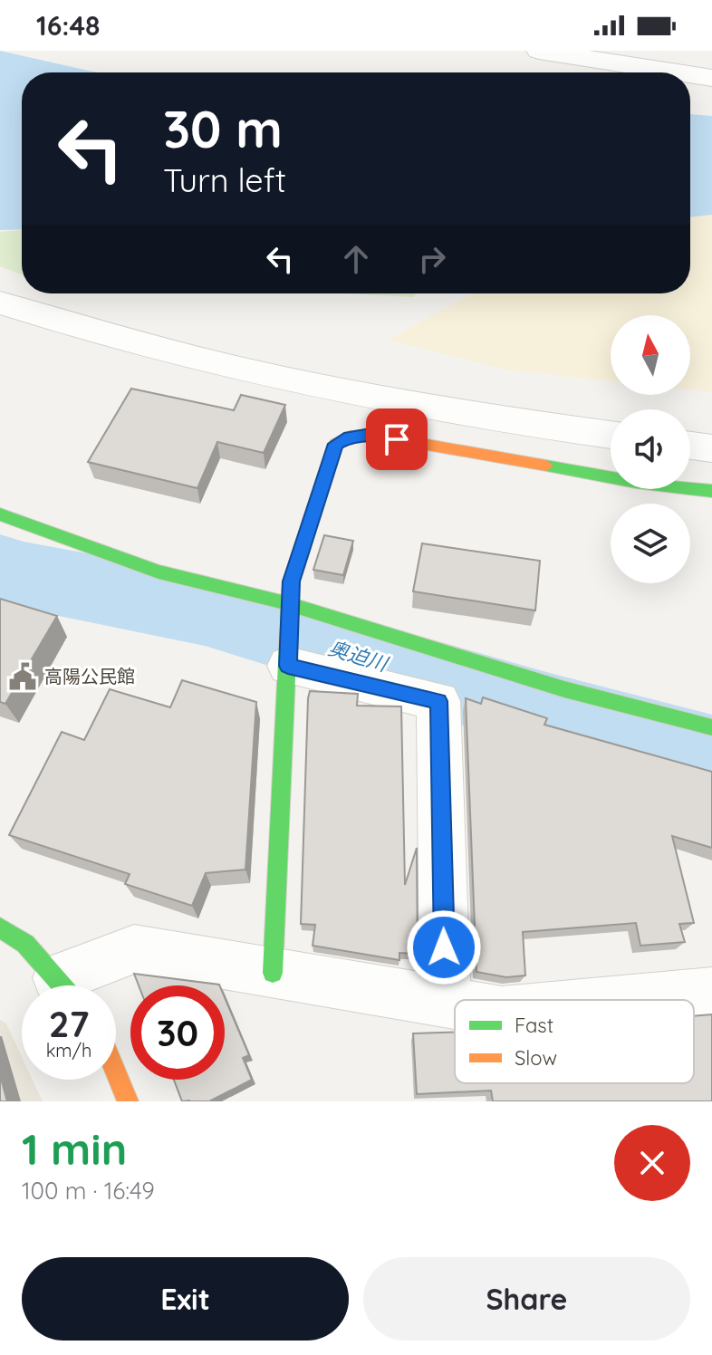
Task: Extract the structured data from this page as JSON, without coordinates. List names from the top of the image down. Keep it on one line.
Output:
{"water":["奥迫川"],"places":{"public building":["高陽公民館"]},"legend":["Fast","Slow"],"north":"top","page":{"status":"16:48","turn":["30 m","Turn left"],"speed":"27 km/h","limit":"30","heading":["1 min","100 m · 16:49"],"buttons":["Exit","Share"]}}
